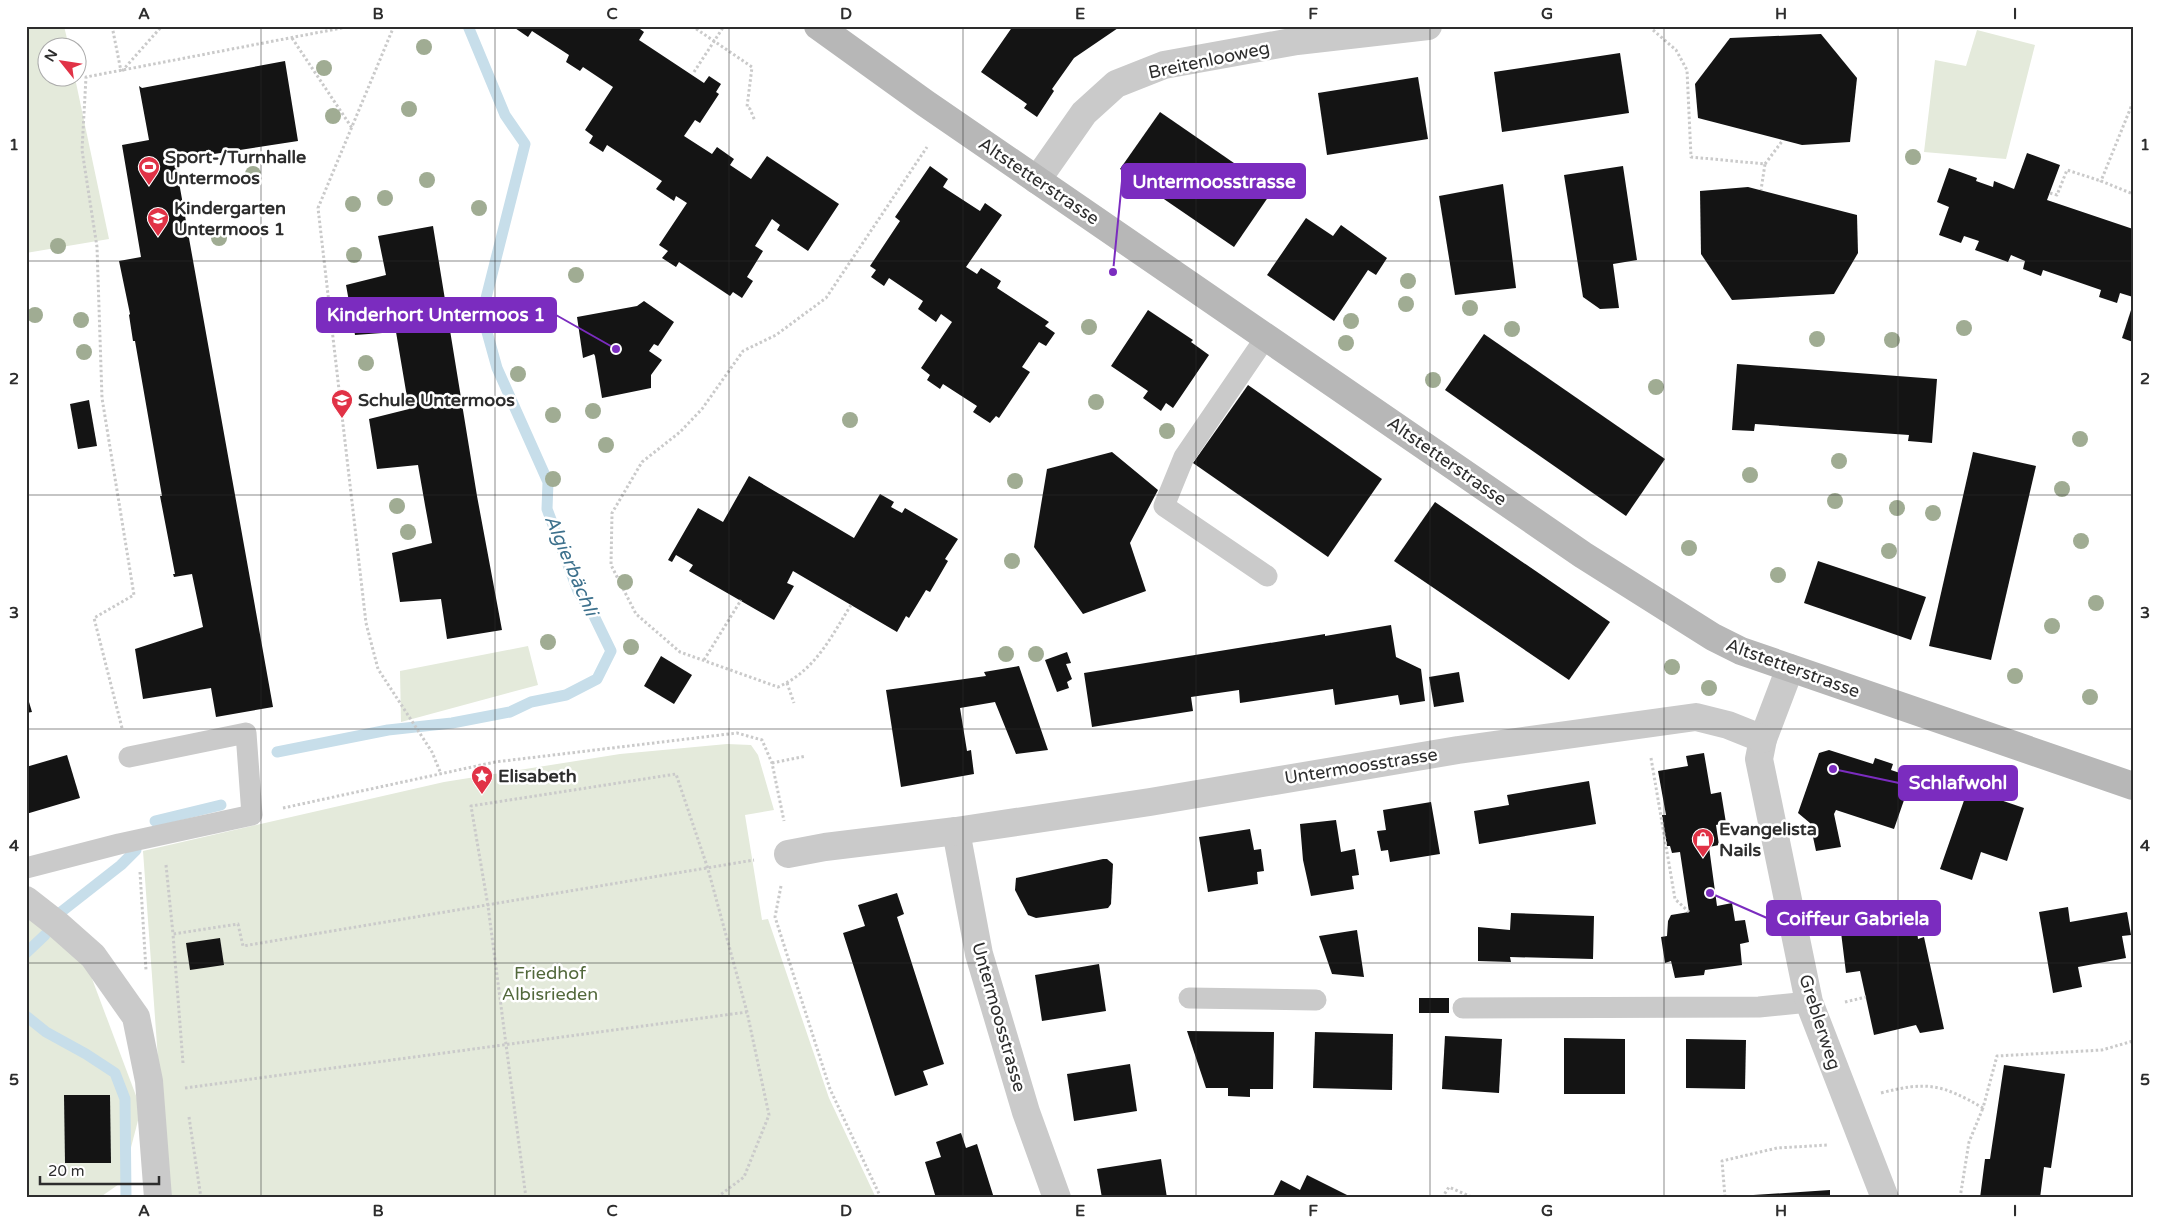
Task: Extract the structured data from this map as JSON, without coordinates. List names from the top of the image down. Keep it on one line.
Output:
{"streets":{"street":["Breitenlooweg","Altstetterstrasse","Untermoosstrasse","Greblerweg"]},"crossings":[["Breitenlooweg","Altstetterstrasse"],["Altstetterstrasse","Greblerweg"],["Untermoosstrasse","Greblerweg"]],"water":["Algierbächli"],"parks":["Friedhof Albisrieden"],"places":{"sports":["Sport-/Turnhalle Untermoos"],"school or university":["Kindergarten Untermoos 1","Schule Untermoos"],"other":["Untermoosstrasse","Kinderhort Untermoos 1","Schlafwohl","Coiffeur Gabriela"],"place":["Elisabeth"],"shop":["Evangelista Nails"]},"scale_bar":"20 m","north":"top left","grid":{"columns":["A","B","C","D","E","F","G","H","I"],"rows":["1","2","3","4","5"]}}
